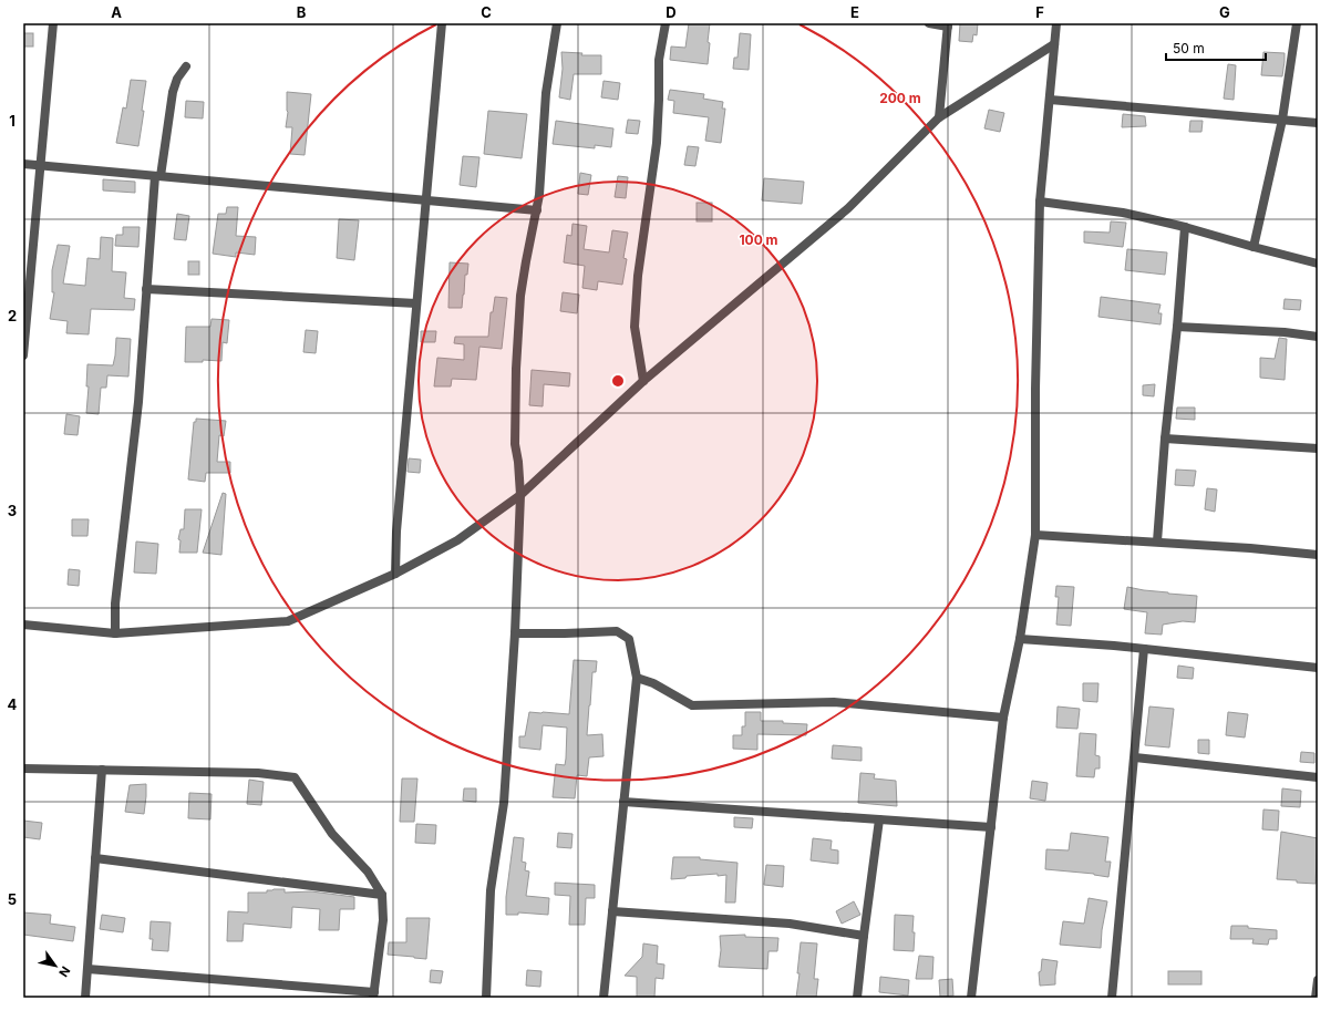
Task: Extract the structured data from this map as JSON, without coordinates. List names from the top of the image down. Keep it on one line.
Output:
{"scale_bar":"50 m","north":"bottom right","grid":{"columns":["A","B","C","D","E","F","G"],"rows":["1","2","3","4","5"]},"rings":["200 m","100 m"]}
